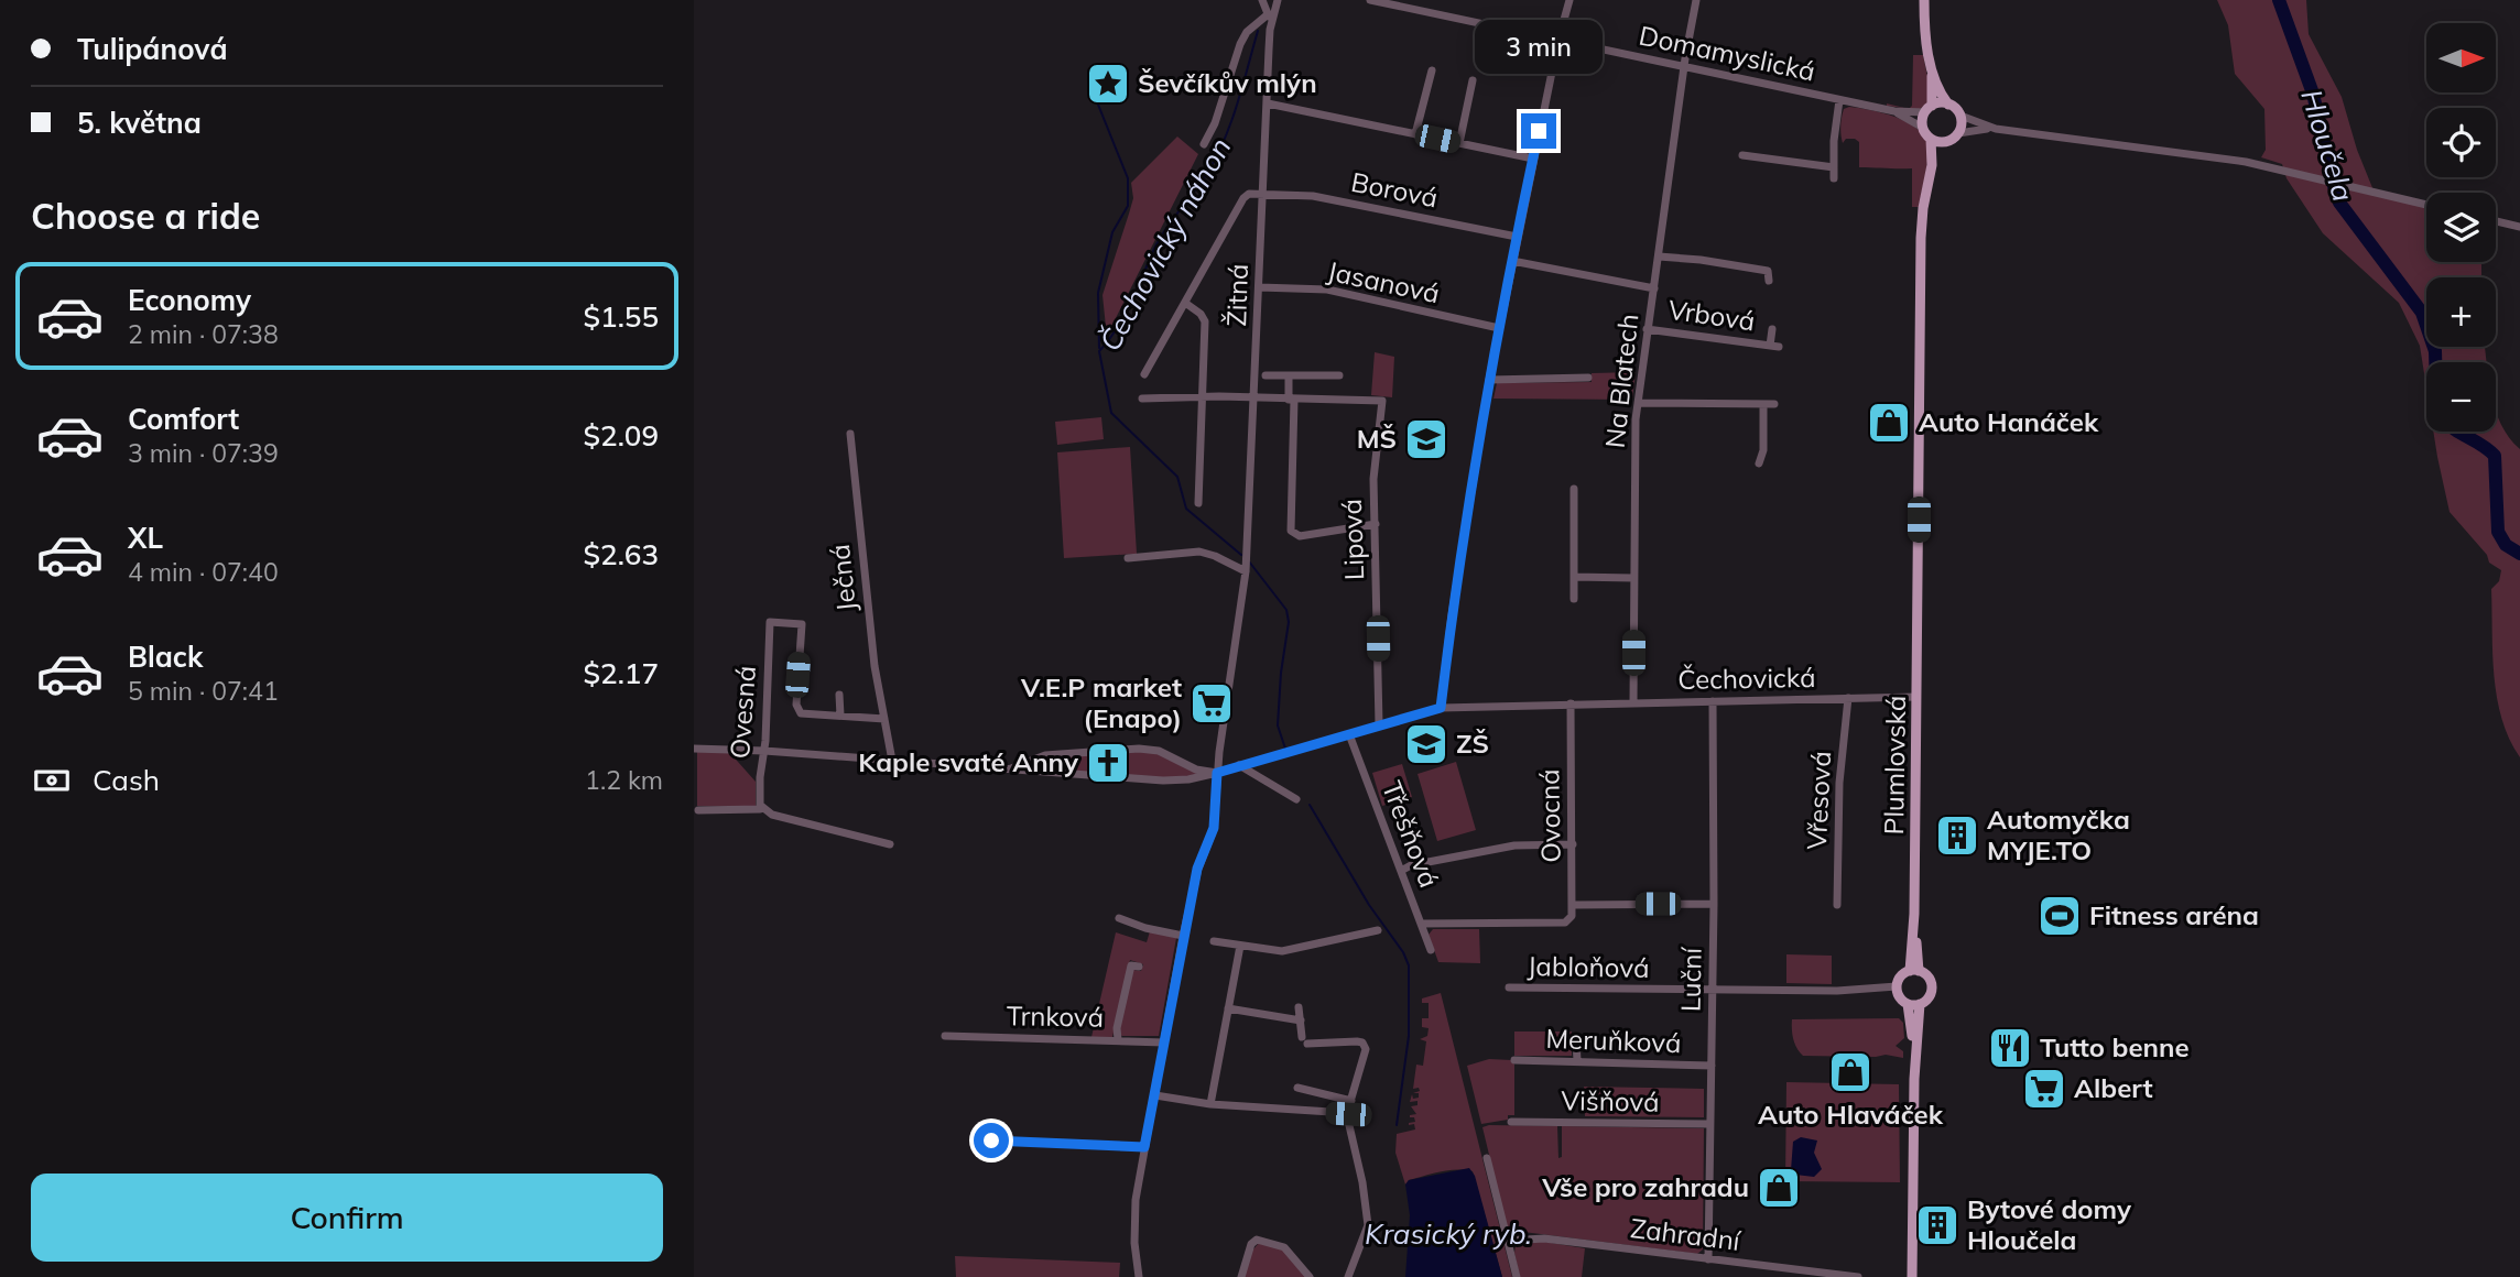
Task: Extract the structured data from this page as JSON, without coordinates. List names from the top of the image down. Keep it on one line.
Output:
{"streets":{"main road":["Plumlovská"],"street":["Domamyslická","Borová","Jasanová","Žitná","Vrbová","Na Blatech","Lipová","Ječná","Čechovická","Ovesná","Vřesová","Ovocná","Třešňová","Jabloňová","Luční","Trnková","Meruňková","Višňová","Zahradní"]},"crossings":[["Domamyslická","Na Blatech"],["Borová","Žitná"],["Jasanová","Žitná"],["Žitná","Čechovická"],["Žitná","Trnková"],["Vrbová","Na Blatech"],["Na Blatech","Čechovická"],["Lipová","Čechovická"],["Ječná","Čechovická"],["Čechovická","Ovesná"],["Čechovická","Plumlovská"],["Čechovická","Vřesová"],["Čechovická","Ovocná"],["Čechovická","Třešňová"],["Čechovická","Luční"],["Ovocná","Třešňová"],["Jabloňová","Luční"],["Luční","Meruňková"],["Luční","Višňová"],["Luční","Zahradní"]],"water":["Hloučela","Čechovický náhon","Krasický ryb."],"places":{"place":["Ševčíkův mlýn"],"shop":["Auto Hanáček","Auto Hlaváček","Vše pro zahradu"],"school or university":["MŠ","ZŠ"],"supermarket":["V.E.P market (Enapo)","Albert"],"church":["Kaple svaté Anny"],"building":["Automyčka MYJE.TO","Bytové domy Hloučela"],"sports":["Fitness aréna"],"restaurant":["Tutto benne"]},"north":"right","page":{"banner":["Tulipánová","5. května"],"bubble":"3 min","map_buttons":["+","−"],"heading":"Choose a ride","list":[{"name":"Economy","note":"2 min · 07:38","value":"$1.55"},{"name":"Comfort","note":"3 min · 07:39","value":"$2.09"},{"name":"XL","note":"4 min · 07:40","value":"$2.63"},{"name":"Black","note":"5 min · 07:41","value":"$2.17"}],"pay":["Cash","1.2 km"],"buttons":"Confirm"}}
